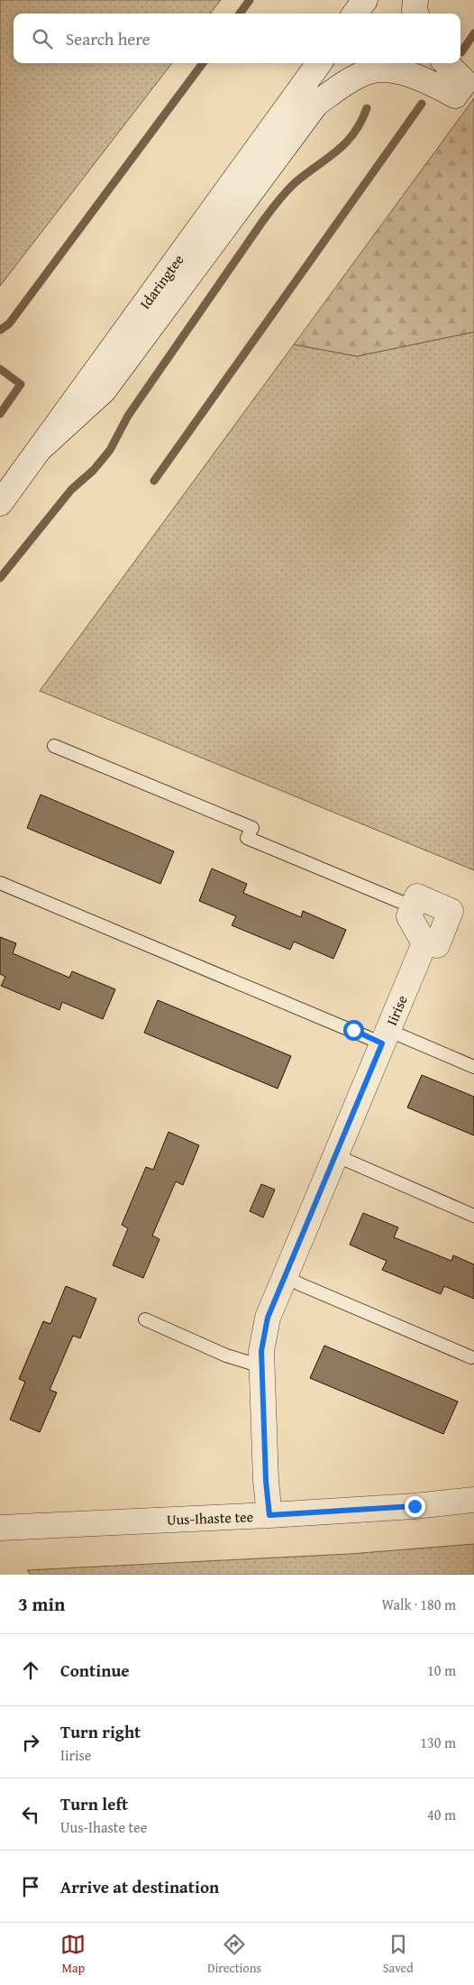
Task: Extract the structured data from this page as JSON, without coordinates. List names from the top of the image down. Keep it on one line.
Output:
{"streets":{"main road":["Idaringtee","Iirise","Uus-Ihaste tee"]},"crossings":[["Iirise","Uus-Ihaste tee"]],"page":{"search":"Search here","heading":["3 min","Walk · 180 m"],"list":[["Continue","10 m"],["Turn right","Iirise","130 m"],["Turn left","Uus-Ihaste tee","40 m"],"Arrive at destination"],"nav":["Map","Directions","Saved"]}}
